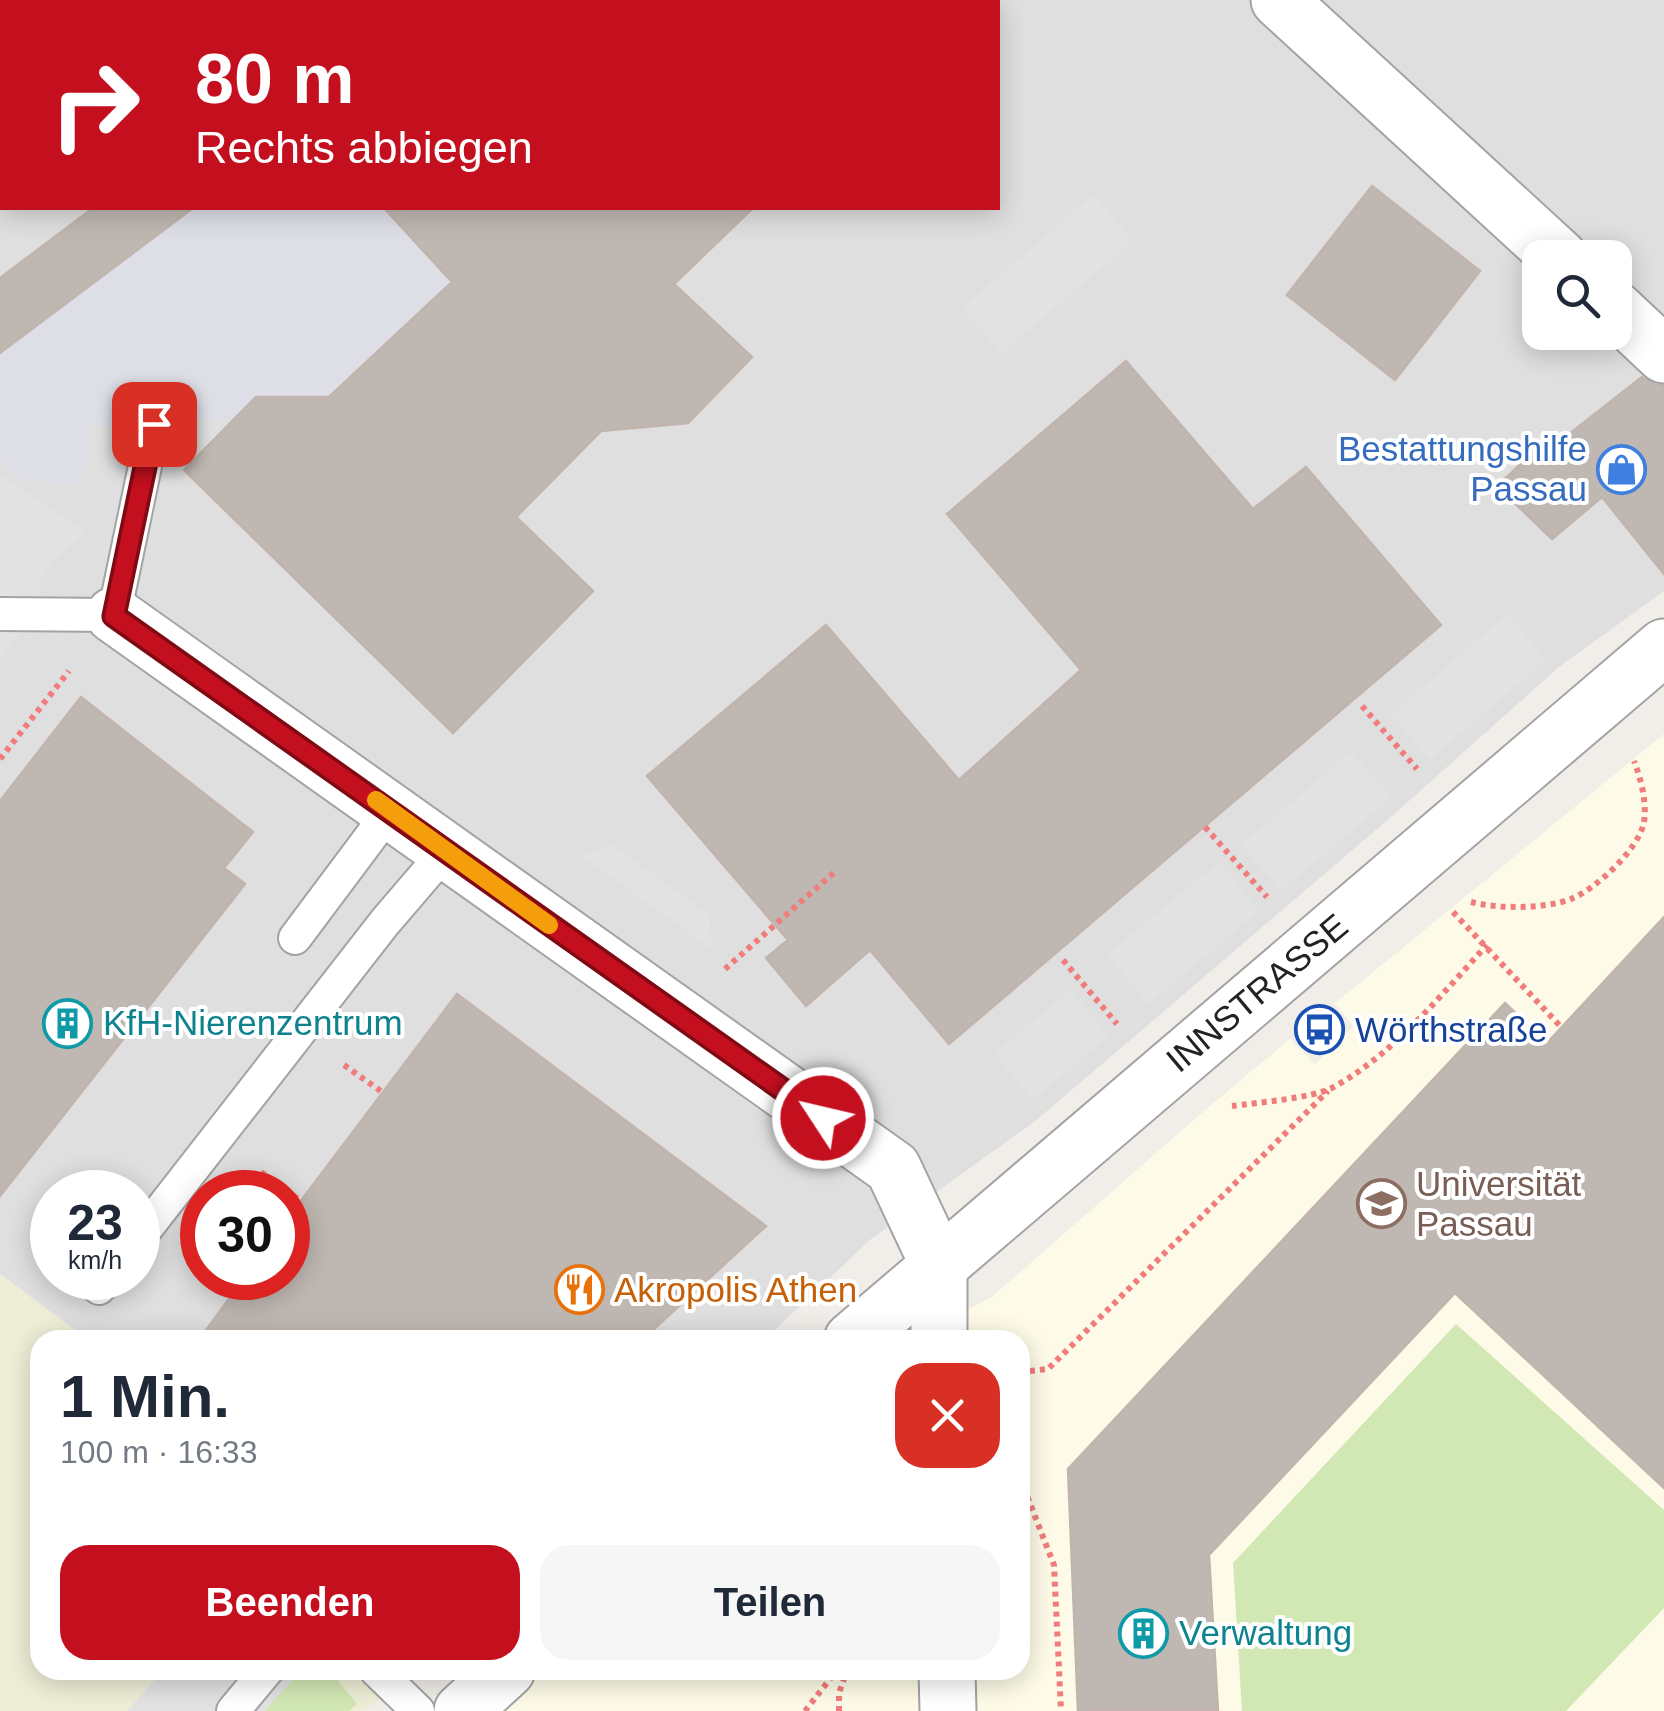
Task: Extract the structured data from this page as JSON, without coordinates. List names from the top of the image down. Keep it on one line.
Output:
{"streets":{"street":["INNSTRASSE"]},"places":{"shop":["Bestattungshilfe Passau"],"building":["KfH-Nierenzentrum","Verwaltung"],"bus stop":["Wörthstraße"],"school or university":["Universität Passau"],"restaurant":["Akropolis Athen"]},"page":{"turn":["80 m","Rechts abbiegen"],"speed":"23 km/h","limit":"30","heading":["1 Min.","100 m · 16:33"],"buttons":["Beenden","Teilen"]}}
